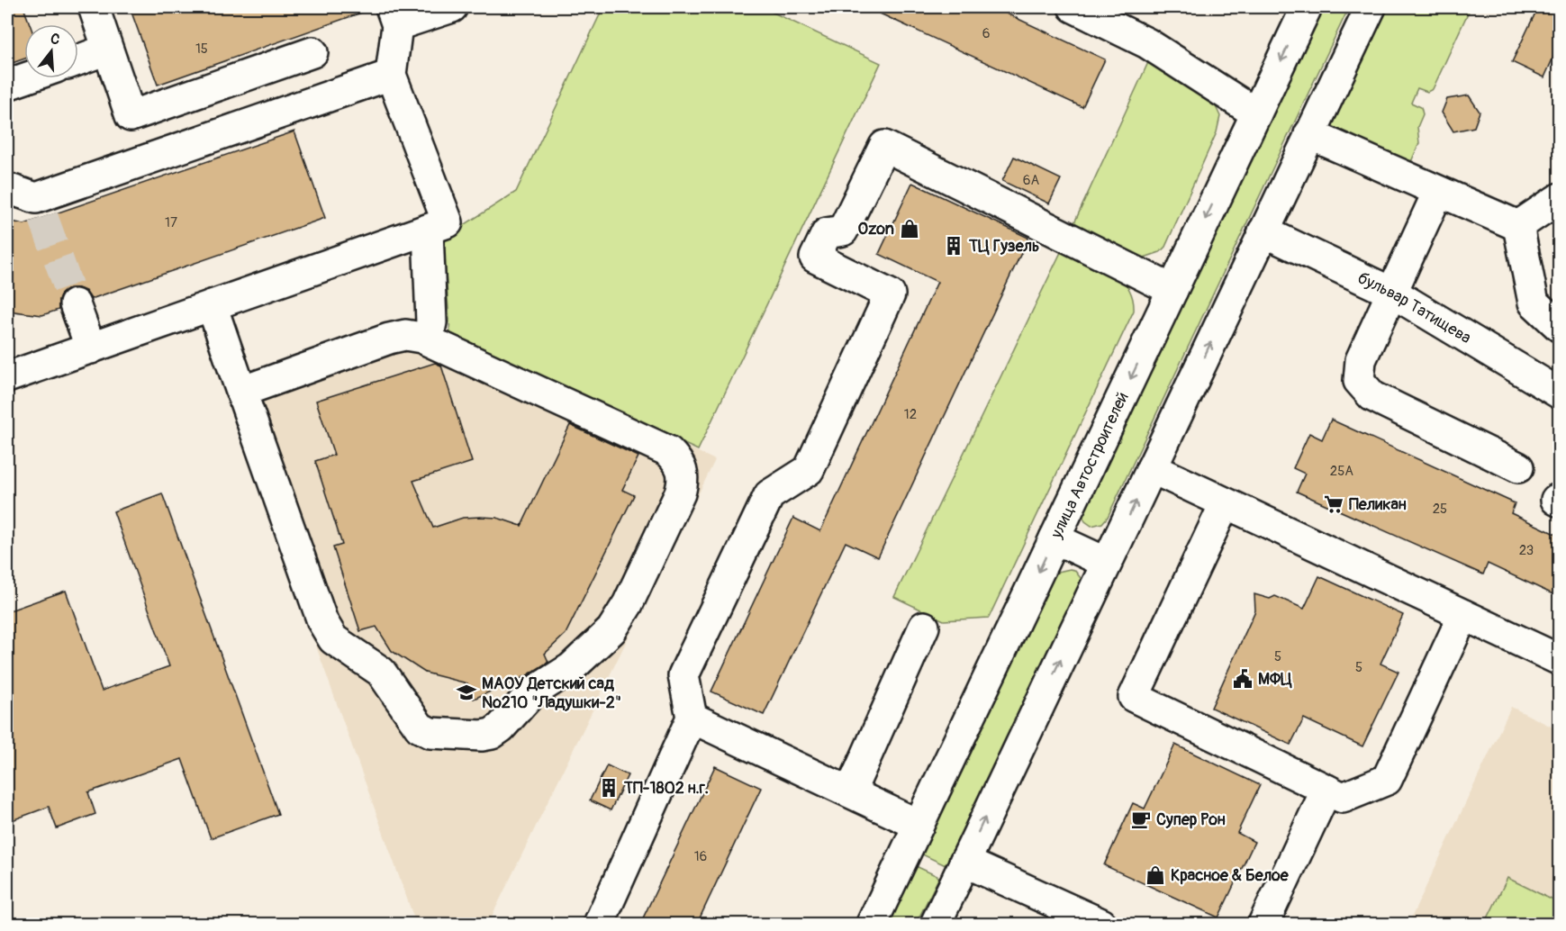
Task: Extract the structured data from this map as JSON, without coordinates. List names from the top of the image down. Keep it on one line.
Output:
{"streets":{"main road":["бульвар Татищева","улица Автостроителей"]},"places":{"shop":["Ozon","Красное & Белое"],"building":["ТЦ Гузель","ТП-1802 н.г."],"supermarket":["Пеликан"],"public building":["МФЦ"],"school or university":["МАОУ Детский сад №210 \"Ладушки-2\""],"cafe":["Супер Рон"]},"house_numbers":["6","15","6А","17","12","25А","25","23","5","5","16"],"north":"top"}
